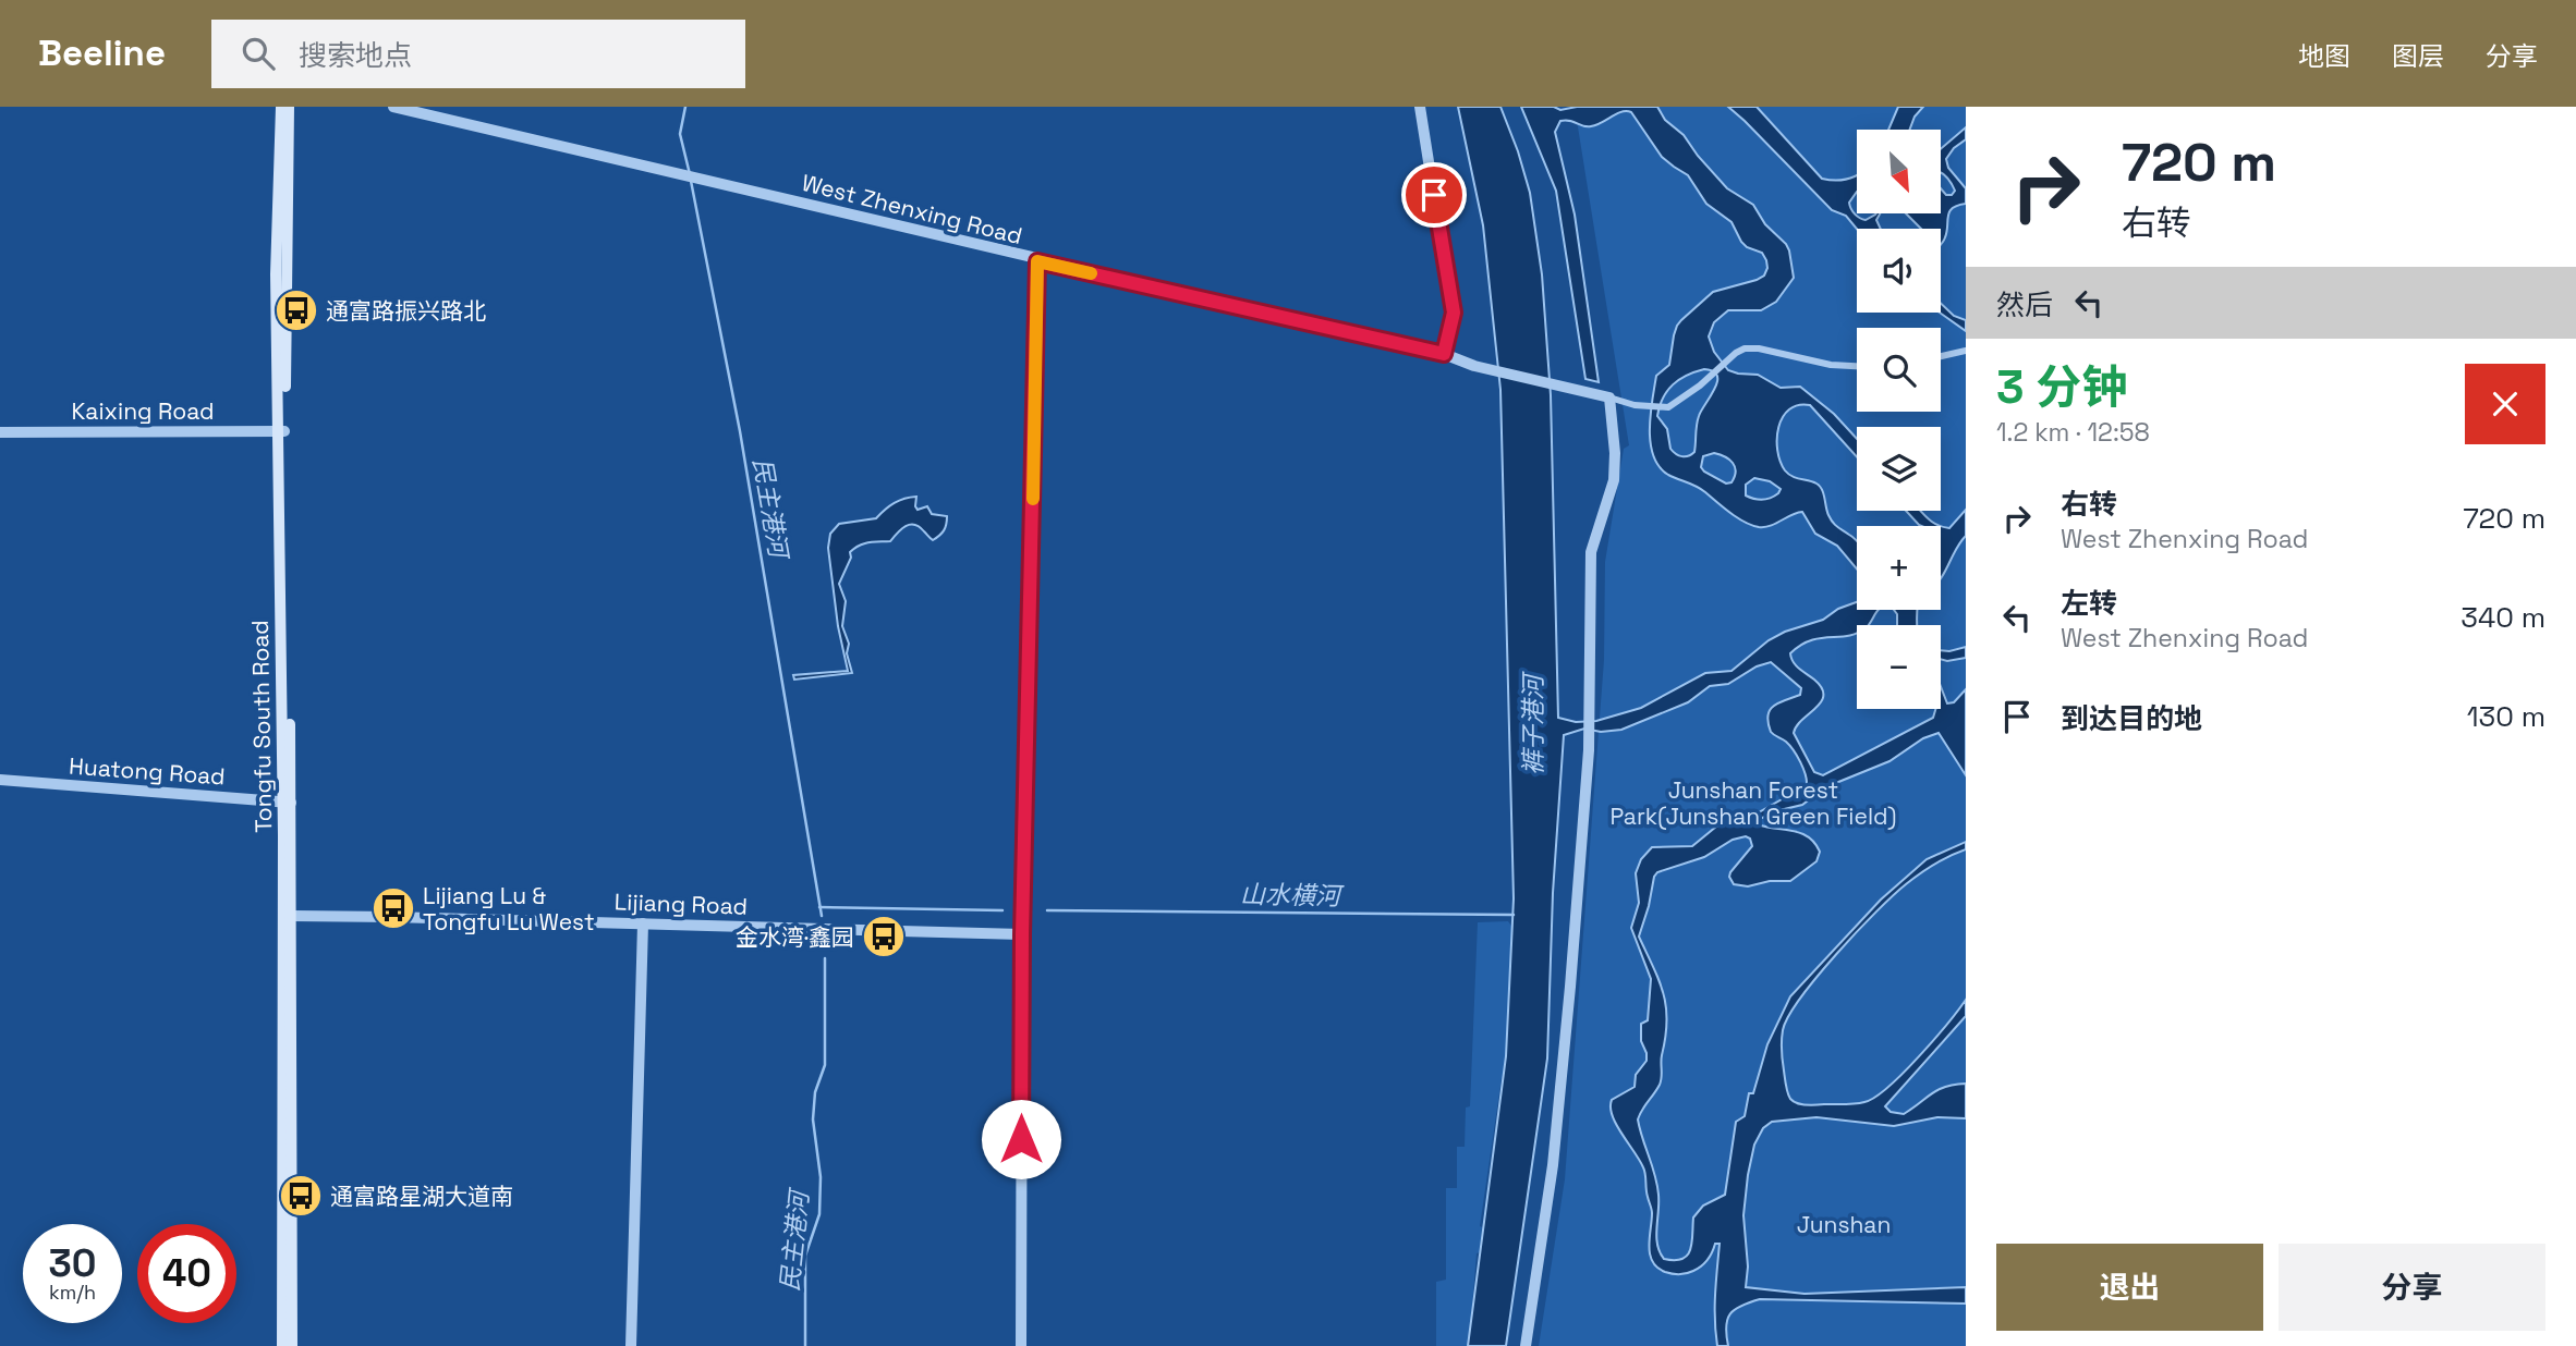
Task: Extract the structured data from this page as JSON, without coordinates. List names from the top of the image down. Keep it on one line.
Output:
{"streets":{"main road":["Tongfu South Road"],"street":["West Zhenxing Road","Kaixing Road","Huatong Road","Lijiang Road"]},"crossings":[["Kaixing Road","Tongfu South Road"],["Tongfu South Road","Huatong Road"],["Tongfu South Road","Lijiang Road"]],"water":["民主港河","裤子港河","山水横河"],"parks":["Junshan Forest Park(Junshan Green Field)","Junshan"],"places":{"bus stop":["通富路振兴路北","Lijiang Lu & Tongfu Lu West","金水湾·鑫园","通富路星湖大道南"]},"north":"bottom right","page":{"header":"Beeline","search":"搜索地点","nav":["地图","图层","分享"],"turn":["720 m","右转"],"map_buttons":["+","−"],"then":"然后","heading":["3 分钟","1.2 km · 12:58"],"list":[{"name":"右转","note":"West Zhenxing Road","value":"720 m"},{"name":"左转","note":"West Zhenxing Road","value":"340 m"},{"name":"到达目的地","value":"130 m"}],"speed":"30 km/h","limit":"40","buttons":["退出","分享"]}}
